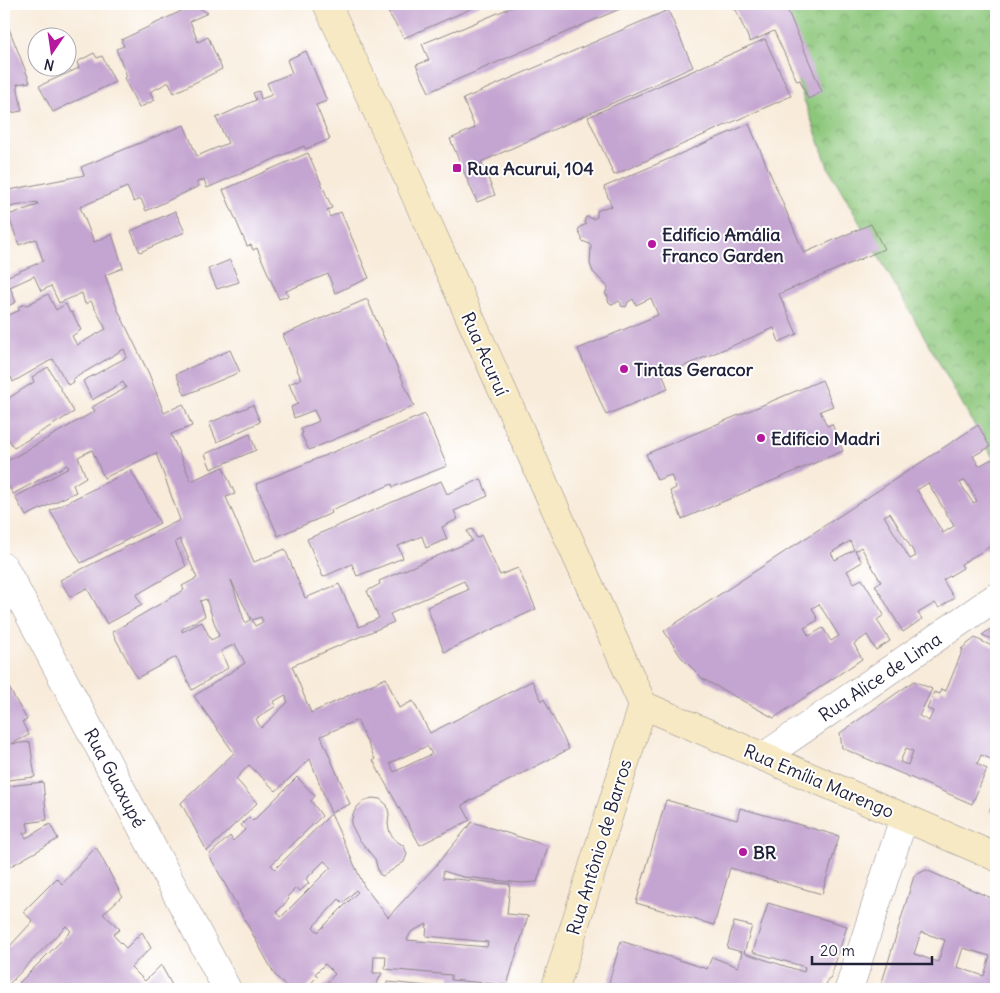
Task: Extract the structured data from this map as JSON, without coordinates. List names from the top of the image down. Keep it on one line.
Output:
{"streets":{"main road":["Rua Acuruí","Rua Emília Marengo","Rua Antônio de Barros"],"street":["Rua Alice de Lima","Rua Guaxupé"]},"crossings":[["Rua Acuruí","Rua Emília Marengo"],["Rua Acuruí","Rua Antônio de Barros"],["Rua Alice de Lima","Rua Emília Marengo"],["Rua Emília Marengo","Rua Antônio de Barros"]],"places":{"transit":["Rua Acurui, 104"],"other":["Edifício Amália Franco Garden","Tintas Geracor","Edifício Madri","BR"]},"scale_bar":"20 m","north":"bottom"}
